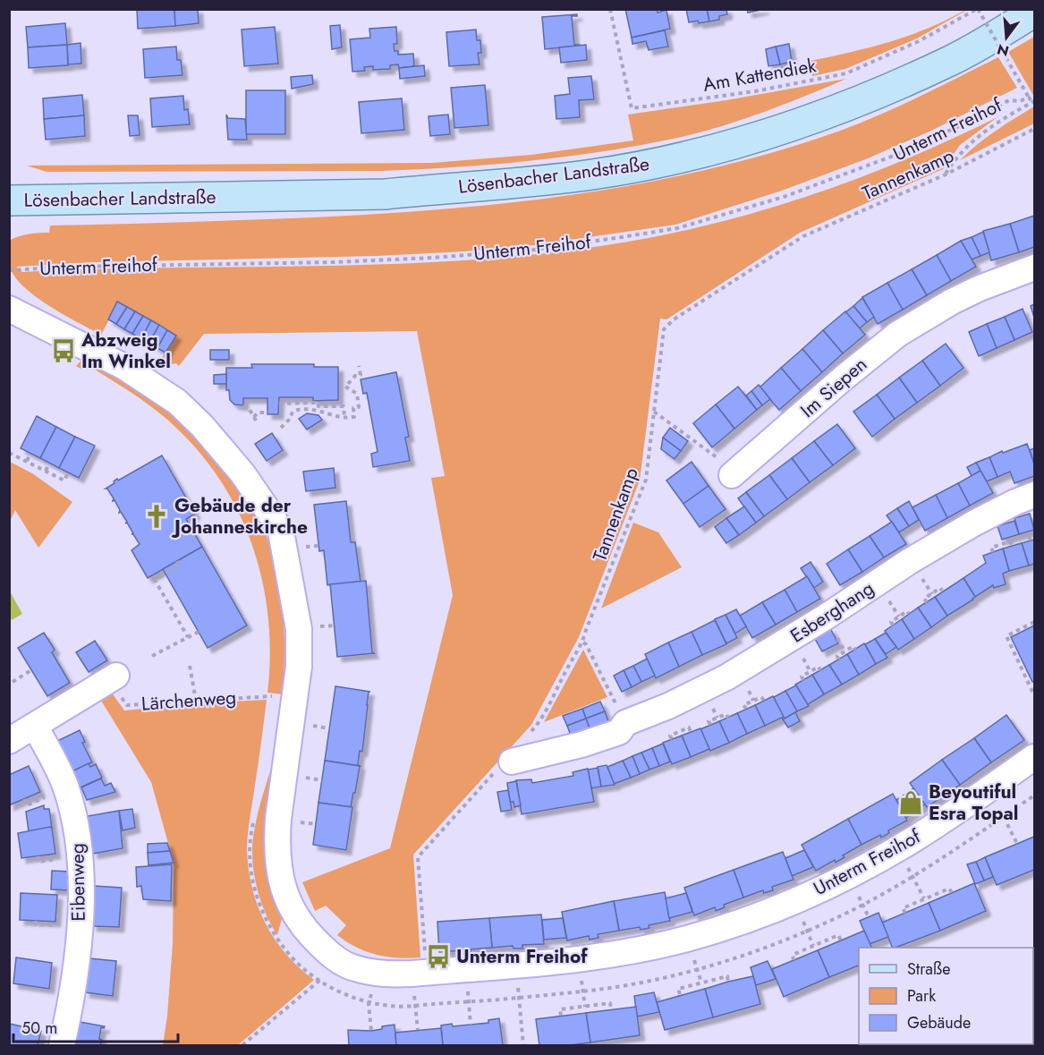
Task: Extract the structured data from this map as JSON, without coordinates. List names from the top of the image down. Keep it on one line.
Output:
{"streets":{"main road":["Lösenbacher Landstraße"],"street":["Unterm Freihof","Im Siepen","Esberghang","Eibenweg"],"path":["Am Kattendiek","Tannenkamp","Lärchenweg"]},"crossings":[["Am Kattendiek","Unterm Freihof"],["Am Kattendiek","Tannenkamp"]],"places":{"bus stop":["Abzweig Im Winkel","Unterm Freihof"],"church":["Gebäude der Johanneskirche"],"shop":["Beyoutiful Esra Topal"]},"legend":["Straße","Park","Gebäude"],"scale_bar":"50 m","north":"bottom"}
